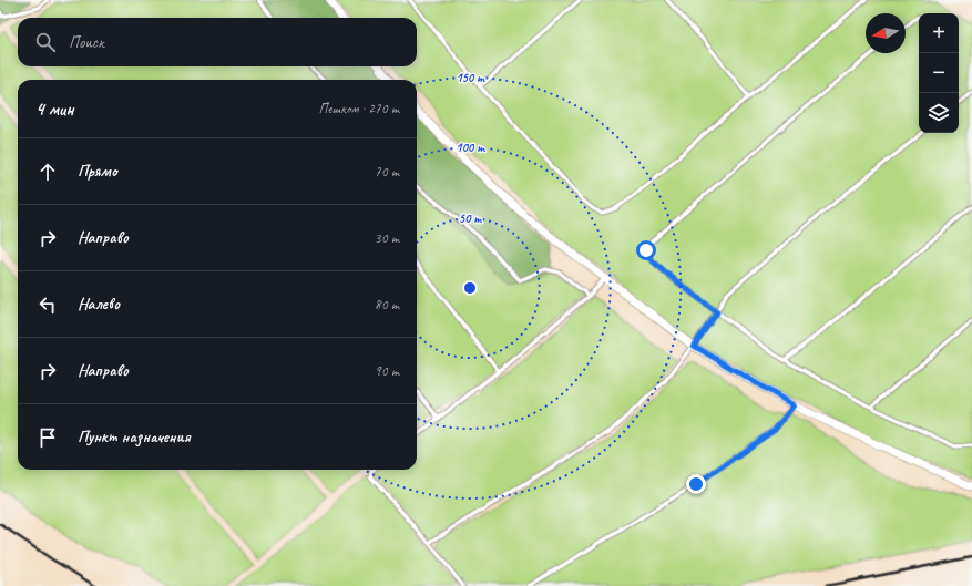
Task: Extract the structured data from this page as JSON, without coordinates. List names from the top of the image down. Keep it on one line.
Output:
{"north":"left","page":{"map_buttons":["+","−"],"search":"Поиск","heading":["4 мин","Пешком · 270 m"],"list":[["Прямо","70 m"],["Направо","30 m"],["Налево","80 m"],["Направо","90 m"],"Пункт назначения"]},"rings":["150 m","100 m","50 m"]}
